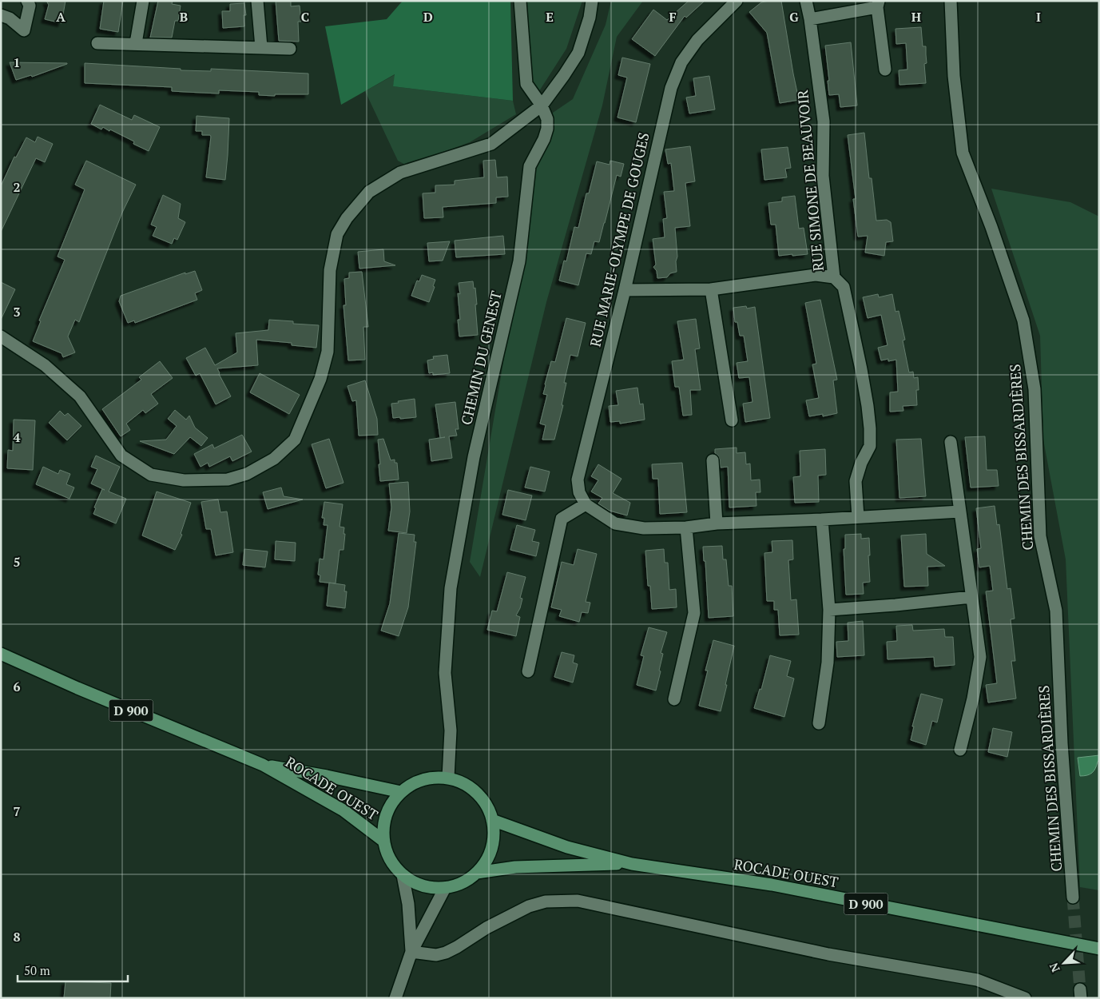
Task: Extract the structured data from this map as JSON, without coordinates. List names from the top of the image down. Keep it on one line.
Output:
{"streets":{"main road":["D 900","ROCADE OUEST"],"street":["RUE SIMONE DE BEAUVOIR","RUE MARIE-OLYMPE DE GOUGES","CHEMIN DU GENEST","CHEMIN DES BISSARDIÈRES"]},"crossings":[["CHEMIN DU GENEST","ROCADE OUEST"]],"scale_bar":"50 m","north":"bottom left","grid":{"columns":["A","B","C","D","E","F","G","H","I"],"rows":["1","2","3","4","5","6","7","8"]}}
